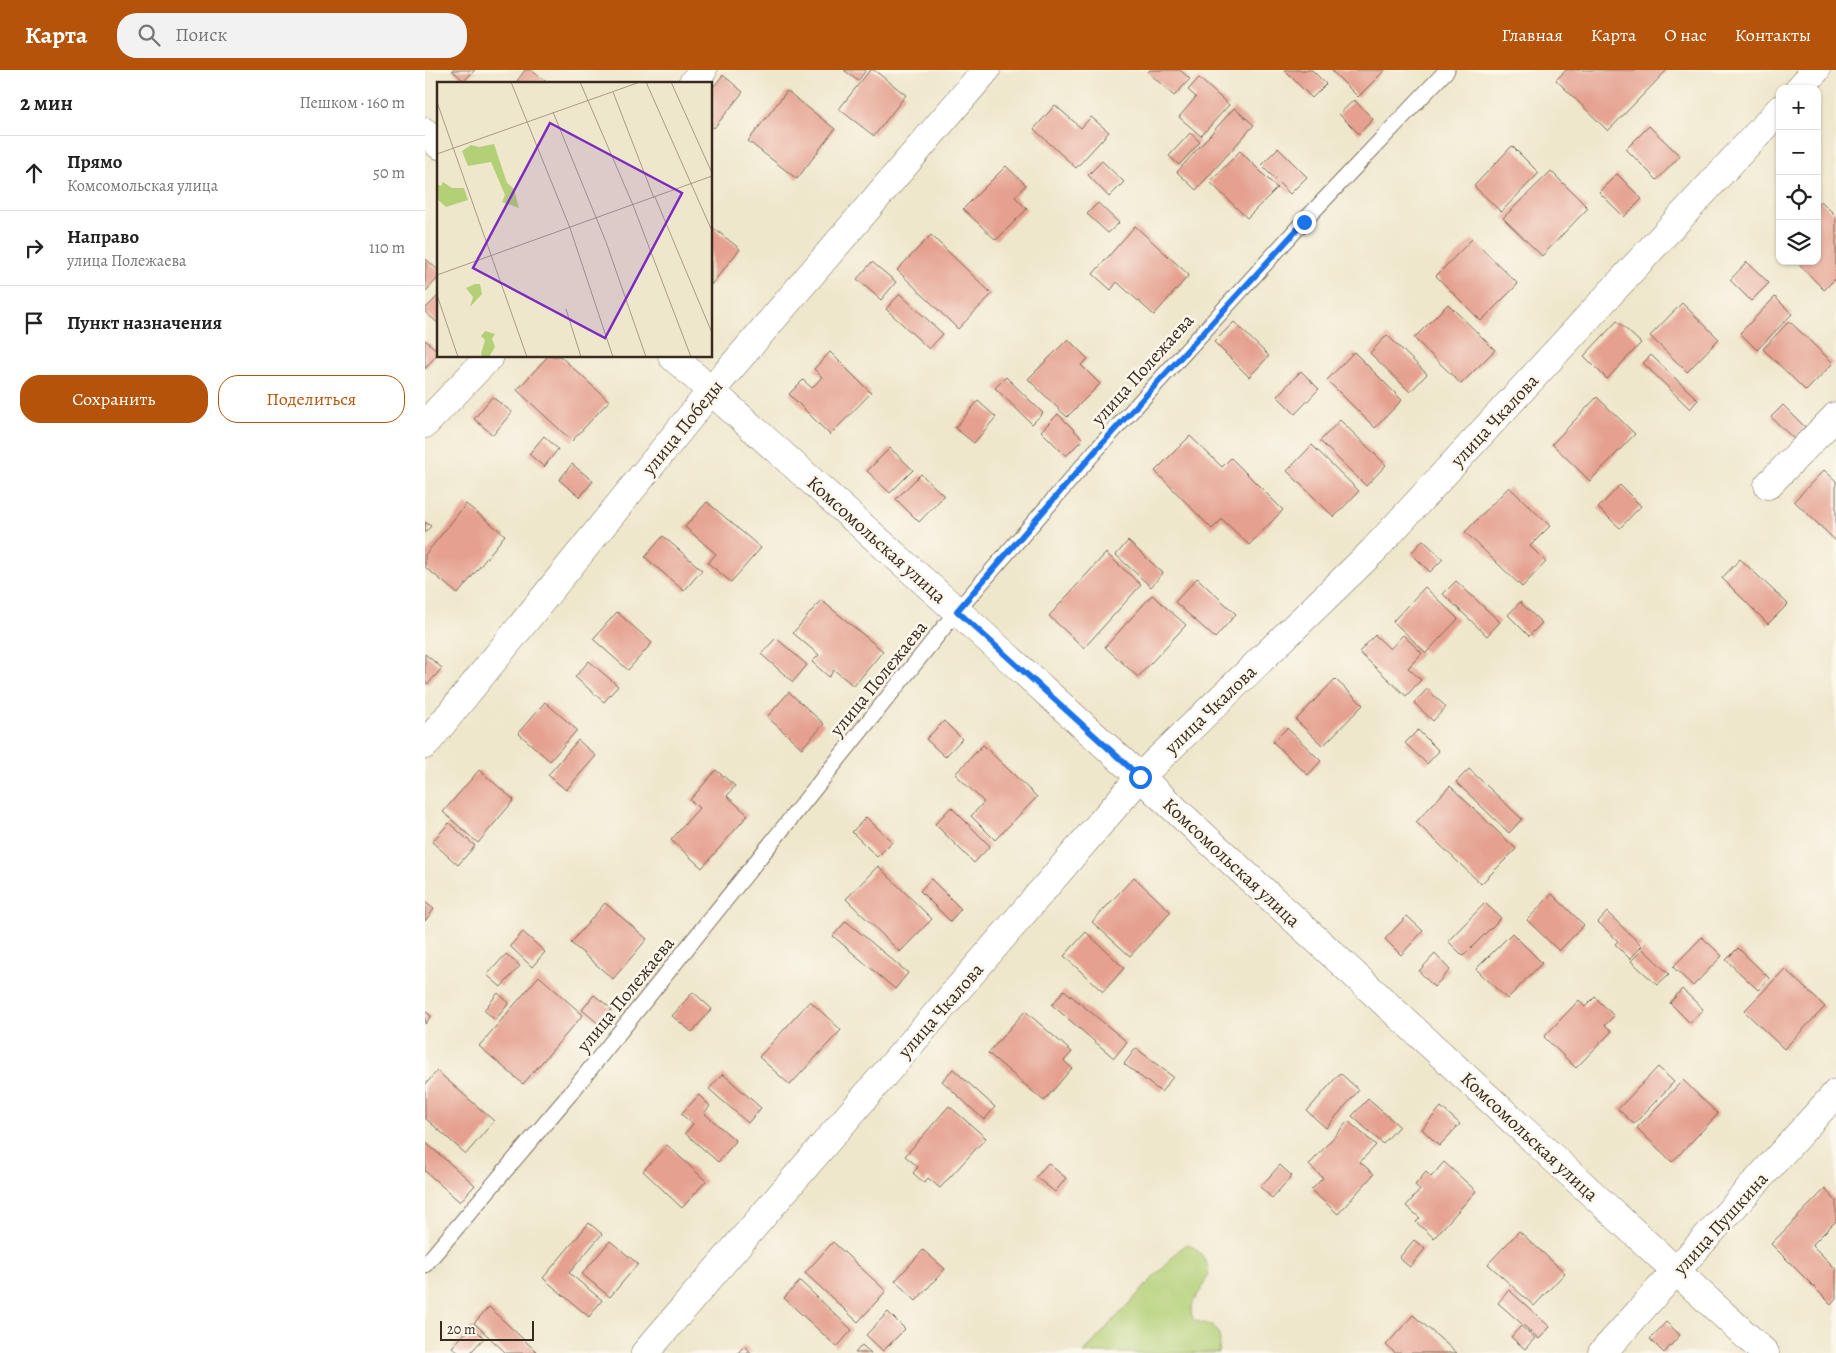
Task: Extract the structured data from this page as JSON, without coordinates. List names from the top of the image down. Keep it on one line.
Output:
{"streets":{"street":["улица Чкалова","улица Победы","Комсомольская улица","улица Пушкина"],"lane":["улица Полежаева"]},"crossings":[["улица Полежаева","Комсомольская улица"],["улица Чкалова","Комсомольская улица"],["улица Победы","Комсомольская улица"],["Комсомольская улица","улица Пушкина"]],"scale_bar":"20 m","page":{"header":"Карта","search":"Поиск","nav":["Главная","Карта","О нас","Контакты"],"heading":["2 мин","Пешком · 160 m"],"map_buttons":["+","−"],"list":[["Прямо","Комсомольская улица","50 m"],["Направо","улица Полежаева","110 m"],"Пункт назначения"],"buttons":["Сохранить","Поделиться"],"scale":"20 m"}}
